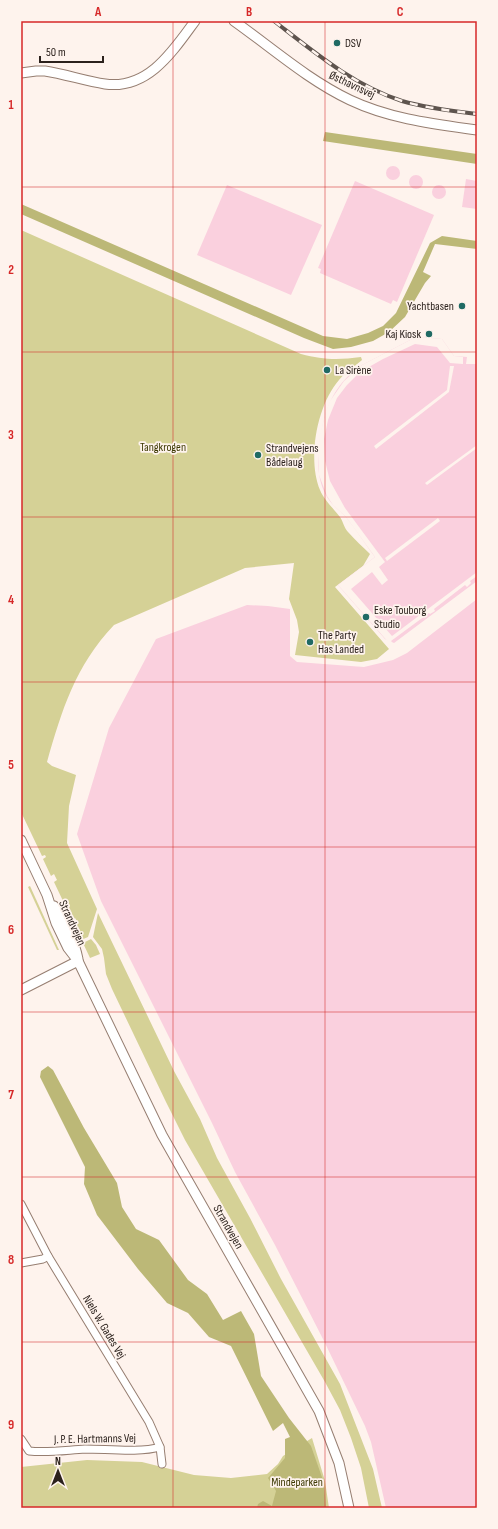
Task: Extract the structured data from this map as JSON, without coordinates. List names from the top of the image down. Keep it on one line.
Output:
{"streets":{"street":["Østhavnsvej","Strandvejen","Niels W. Gades Vej","J. P. E. Hartmanns Vej"]},"crossings":[["Niels W. Gades Vej","J. P. E. Hartmanns Vej"]],"parks":["Tangkrogen","Mindeparken"],"places":["DSV","Yachtbasen","Kaj Kiosk","La Sirène","Strandvejens Bådelaug","Eske Touborg Studio","The Party Has Landed"],"scale_bar":"50 m","north":"top","grid":{"columns":["A","B","C"],"rows":["1","2","3","4","5","6","7","8","9"]}}
